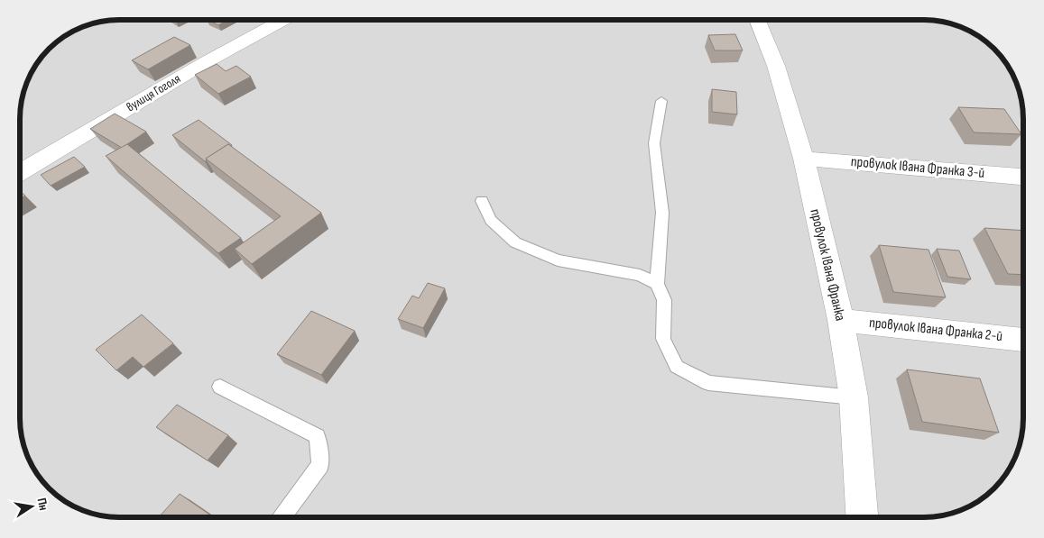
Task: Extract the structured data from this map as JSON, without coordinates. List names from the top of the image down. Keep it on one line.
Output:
{"streets":{"street":["вулиця Гоголя","провулок Івана Франка 3-й","провулок Івана Франка","провулок Івана Франка 2-й"]},"crossings":[["провулок Івана Франка 3-й","провулок Івана Франка"],["провулок Івана Франка","провулок Івана Франка 2-й"]],"north":"right"}
